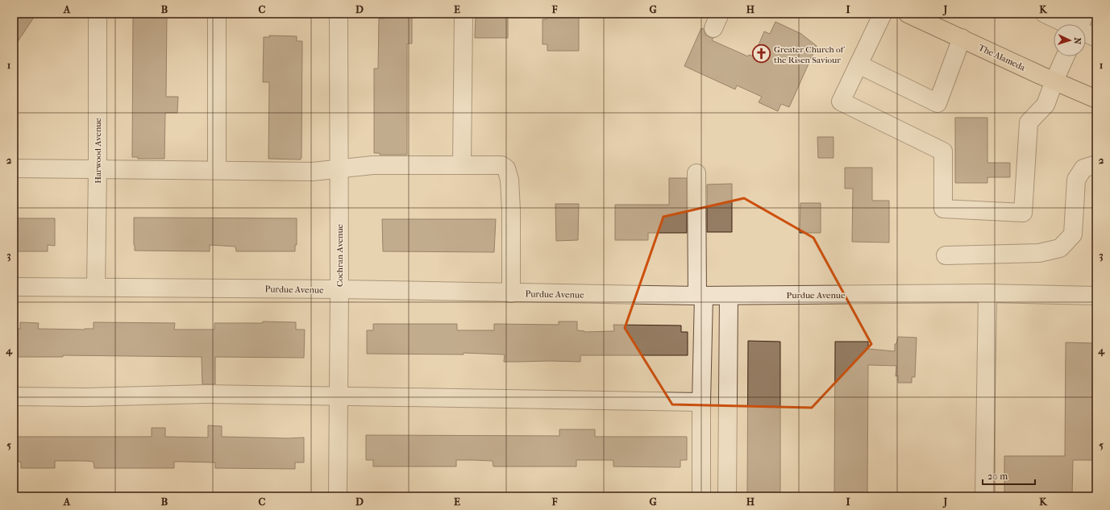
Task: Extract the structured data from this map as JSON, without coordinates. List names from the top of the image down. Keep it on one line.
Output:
{"streets":{"main road":["The Alameda"],"street":["Harwood Avenue","Cochran Avenue","Purdue Avenue"]},"crossings":[["Harwood Avenue","Purdue Avenue"],["Cochran Avenue","Purdue Avenue"]],"places":{"church":["Greater Church of the Risen Saviour"]},"scale_bar":"20 m","north":"right","grid":{"columns":["A","B","C","D","E","F","G","H","I","J","K"],"rows":["1","2","3","4","5"]}}
